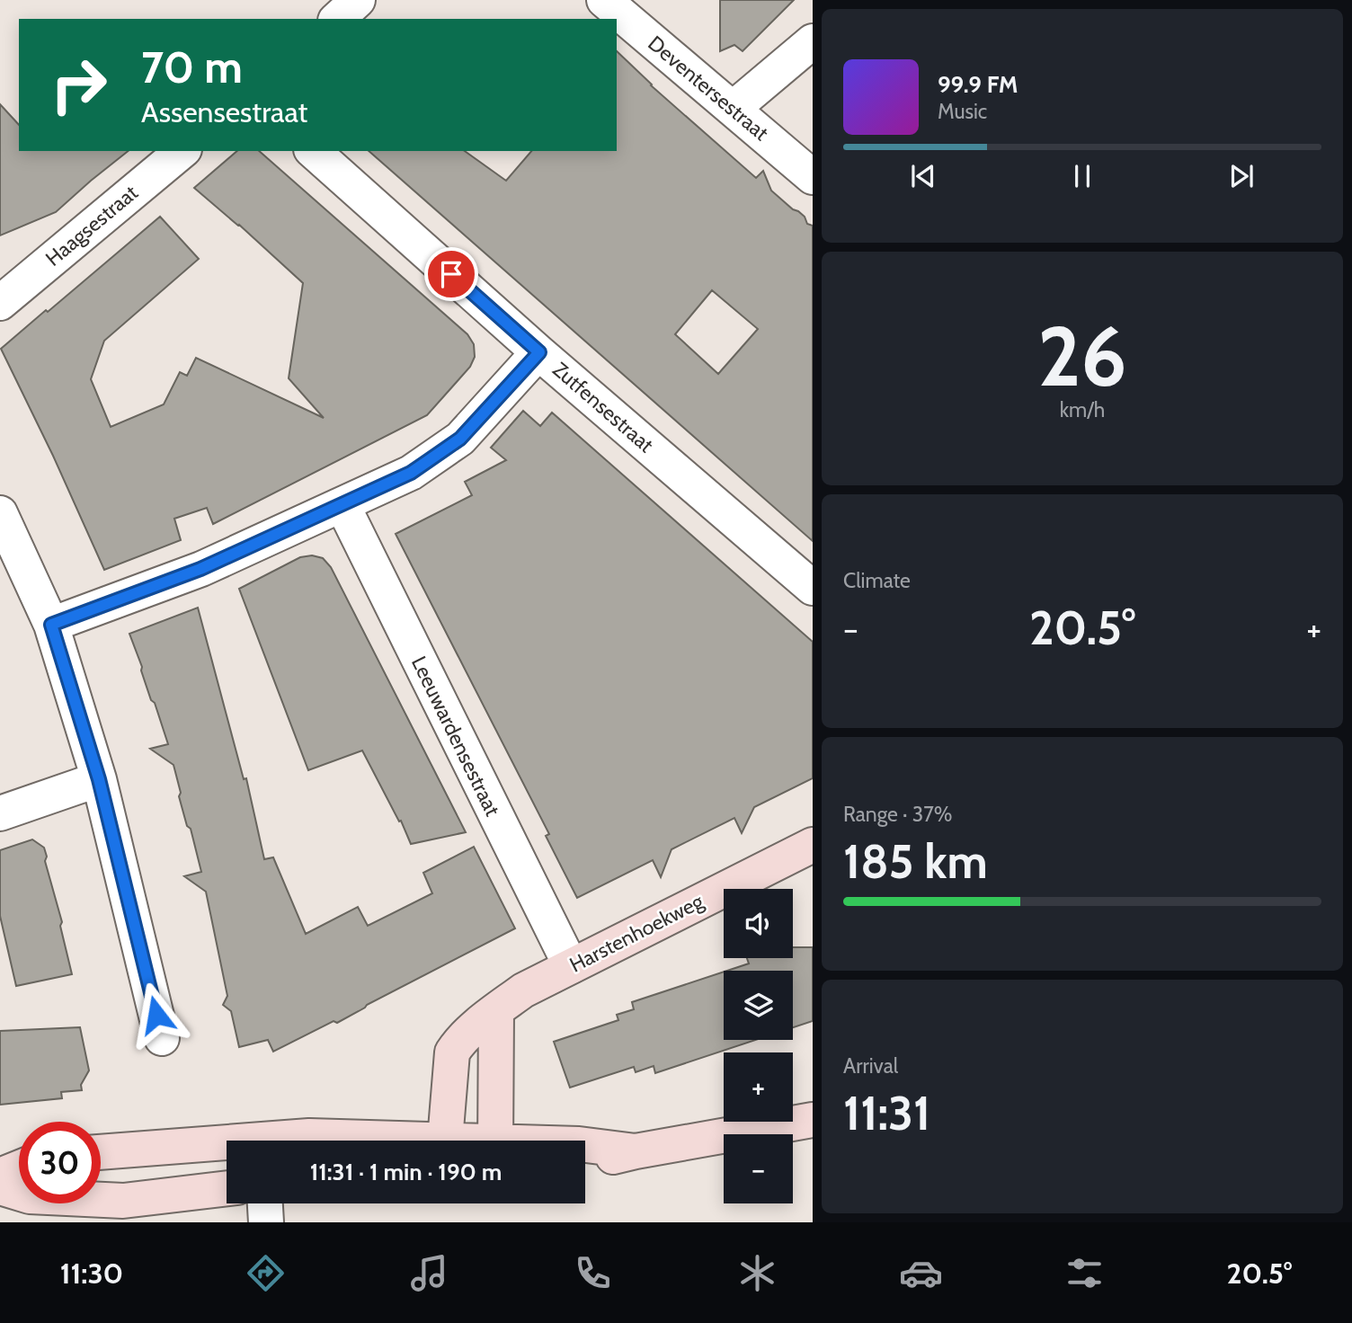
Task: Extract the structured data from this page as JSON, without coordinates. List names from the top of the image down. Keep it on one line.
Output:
{"streets":{"main road":["Harstenhoekweg"],"street":["Deventersestraat","Haagsestraat","Zutfensestraat","Leeuwardensestraat"]},"crossings":[["Leeuwardensestraat","Harstenhoekweg"]],"page":{"turn":["70 m","Assensestraat"],"song":["99.9 FM","Music"],"tile":[["26","km/h"],"Climate",["Range · 37%","185 km"],["Arrival","11:31"]],"heat":["−","20.5°","+"],"map_buttons":["+","−"],"limit":"30","trip":"11:31 · 1 min · 190 m","tabs":["11:30","20.5°"]}}
